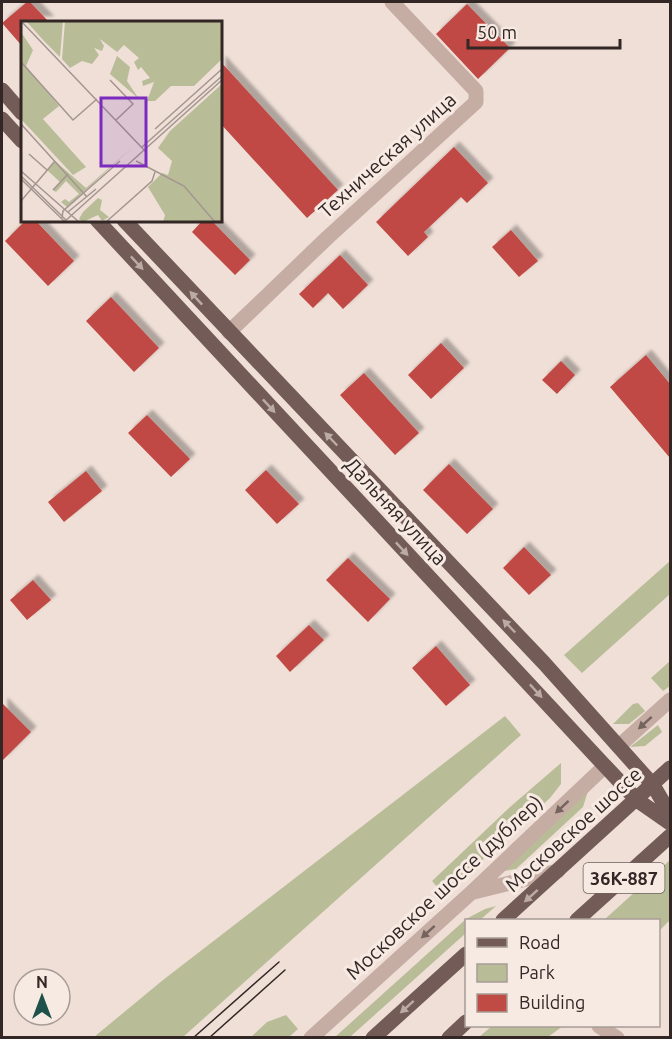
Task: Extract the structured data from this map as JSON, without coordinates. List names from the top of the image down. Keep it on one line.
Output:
{"streets":{"main road":["Дальняя улица","Московское шоссе","36К-887"],"street":["Техническая улица","Московское шоссе (дублер)"]},"crossings":[["Техническая улица","Дальняя улица"],["Дальняя улица","Московское шоссе"],["Дальняя улица","Московское шоссе (дублер)"]],"one_way":["Московское шоссе (дублер)"],"legend":["Road","Park","Building"],"scale_bar":"50 m","north":"top"}
